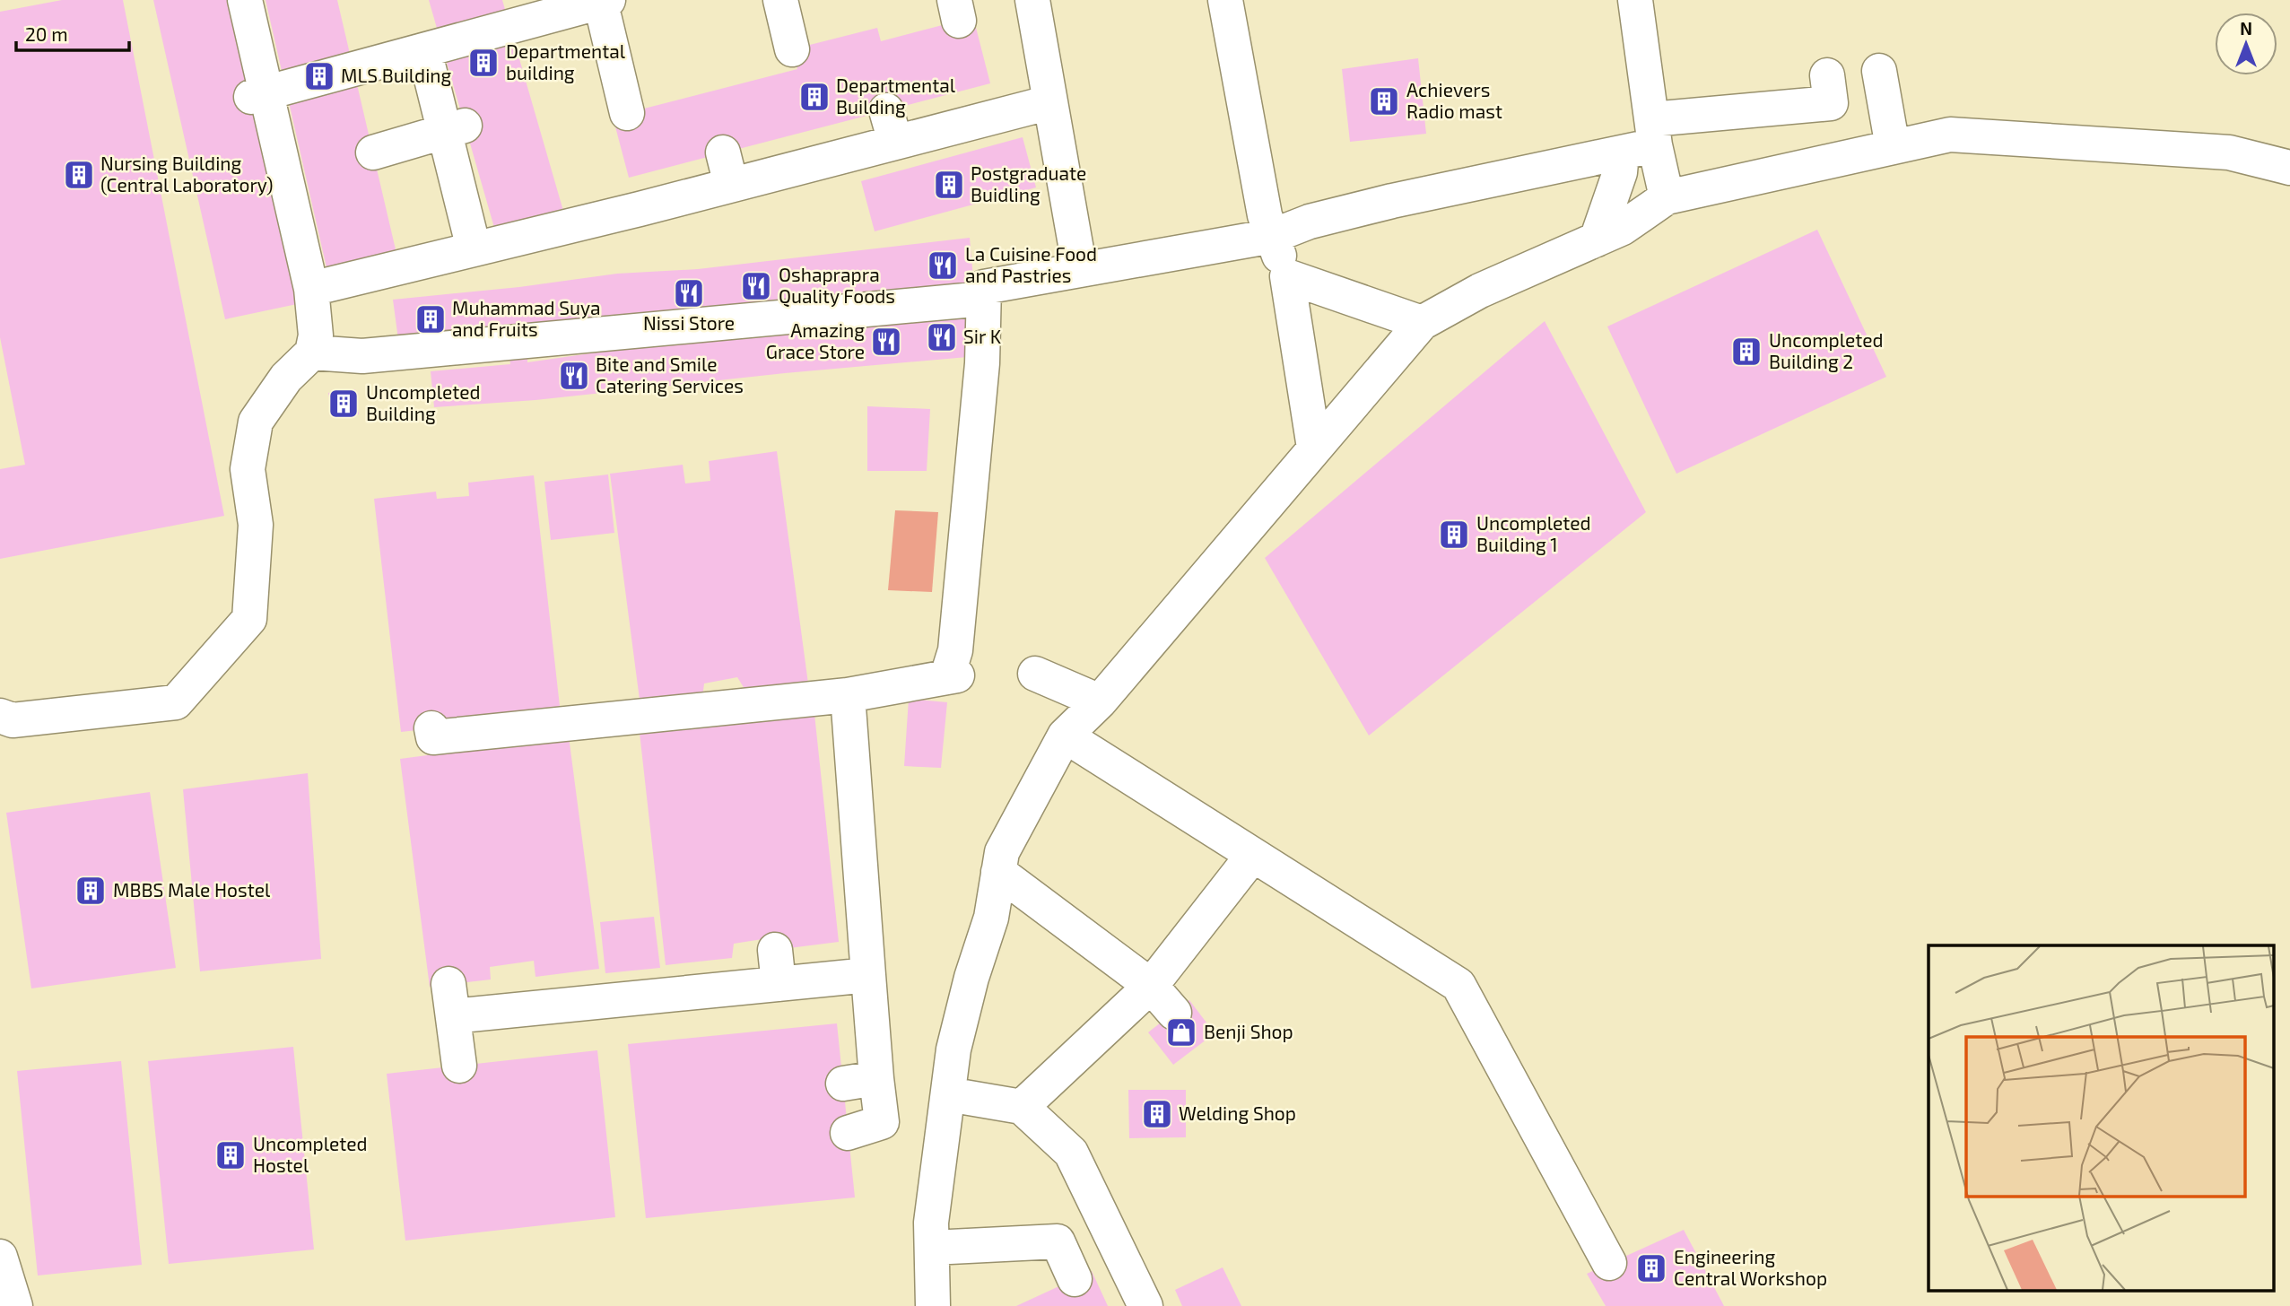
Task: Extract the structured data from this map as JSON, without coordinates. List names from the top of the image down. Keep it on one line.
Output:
{"places":{"building":["Departmental building","MLS Building","Departmental Building","Achievers Radio mast","Nursing Building (Central Laboratory)","Postgraduate Buidling","Muhammad Suya and Fruits","Uncompleted Building 2","Uncompleted Building","Uncompleted Building 1","MBBS Male Hostel","Welding Shop","Uncompleted Hostel","Engineering Central Workshop"],"restaurant":["La Cuisine Food and Pastries","Oshaprapra Quality Foods","Nissi Store","Sir K","Amazing Grace Store","Bite and Smile Catering Services"],"shop":["Benji Shop"]},"scale_bar":"20 m","north":"top"}
